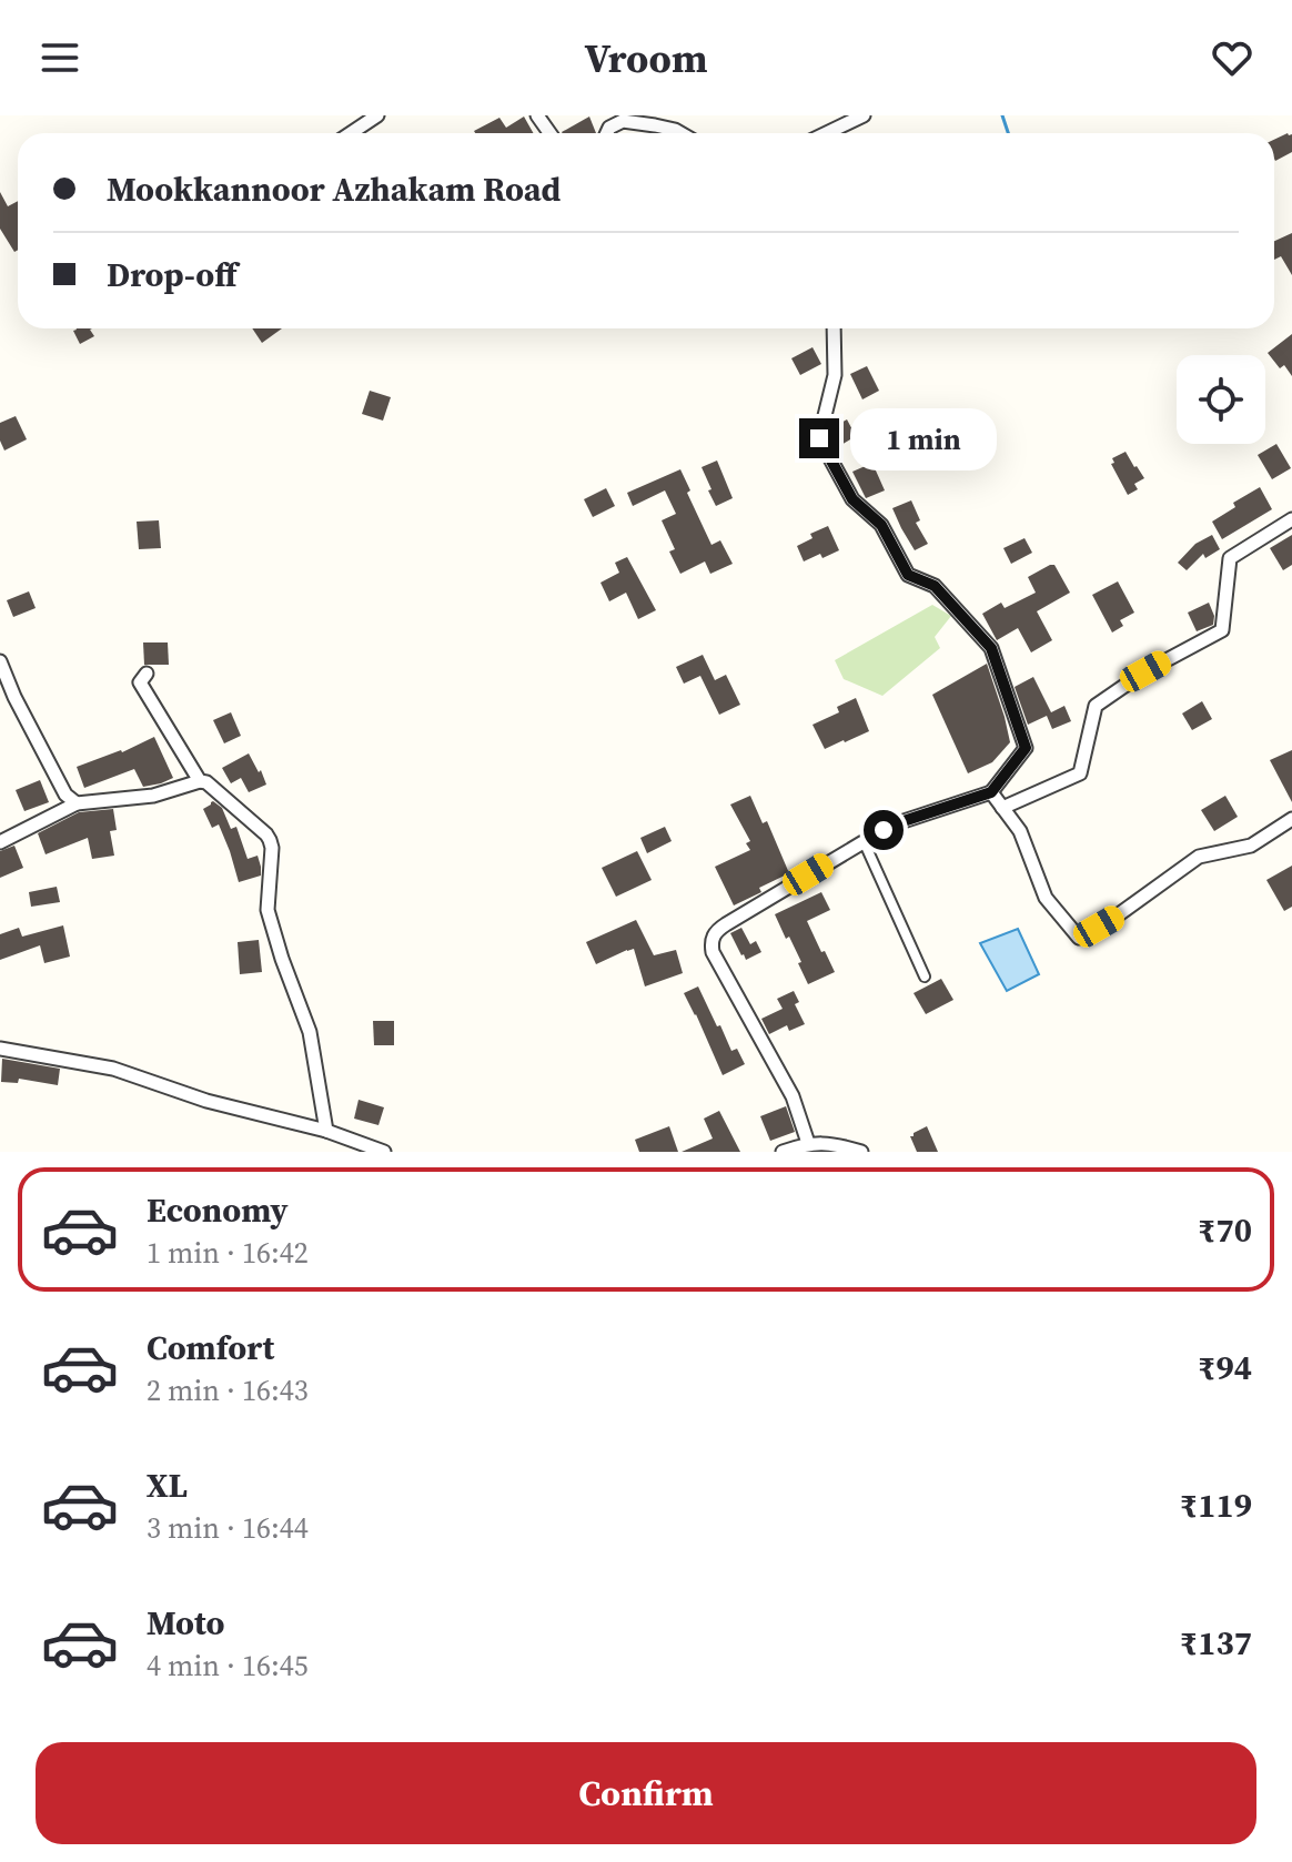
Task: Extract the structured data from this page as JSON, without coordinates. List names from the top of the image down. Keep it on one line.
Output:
{"page":{"header":"Vroom","banner":["Mookkannoor Azhakam Road","Drop-off"],"bubble":"1 min","list":[{"name":"Economy","note":"1 min · 16:42","value":"₹70"},{"name":"Comfort","note":"2 min · 16:43","value":"₹94"},{"name":"XL","note":"3 min · 16:44","value":"₹119"},{"name":"Moto","note":"4 min · 16:45","value":"₹137"}],"buttons":"Confirm"}}
